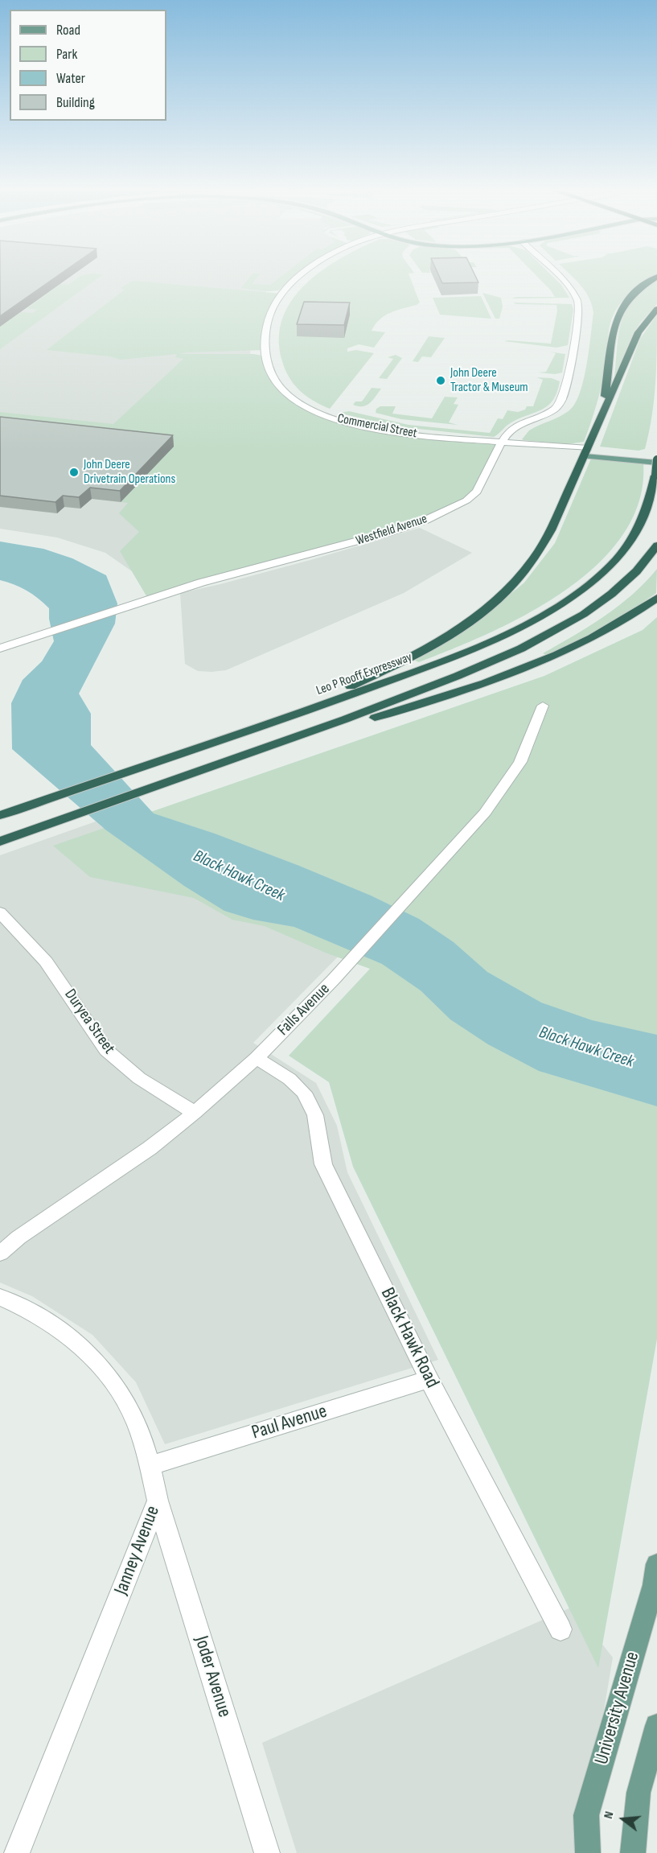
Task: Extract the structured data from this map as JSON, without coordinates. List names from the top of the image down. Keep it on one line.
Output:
{"streets":{"highway":["Leo P Rooff Expressway"],"main road":["University Avenue"],"street":["Commercial Street","Westfield Avenue","Falls Avenue","Duryea Street","Black Hawk Road","Paul Avenue","Janney Avenue","Joder Avenue"]},"crossings":[["Commercial Street","Westfield Avenue"],["Falls Avenue","Duryea Street"],["Falls Avenue","Black Hawk Road"],["Black Hawk Road","Paul Avenue"],["Paul Avenue","Janney Avenue"],["Janney Avenue","Joder Avenue"]],"water":["Black Hawk Creek"],"places":["John Deere Tractor & Museum","John Deere Drivetrain Operations"],"legend":["Road","Park","Water","Building"],"north":"left"}
